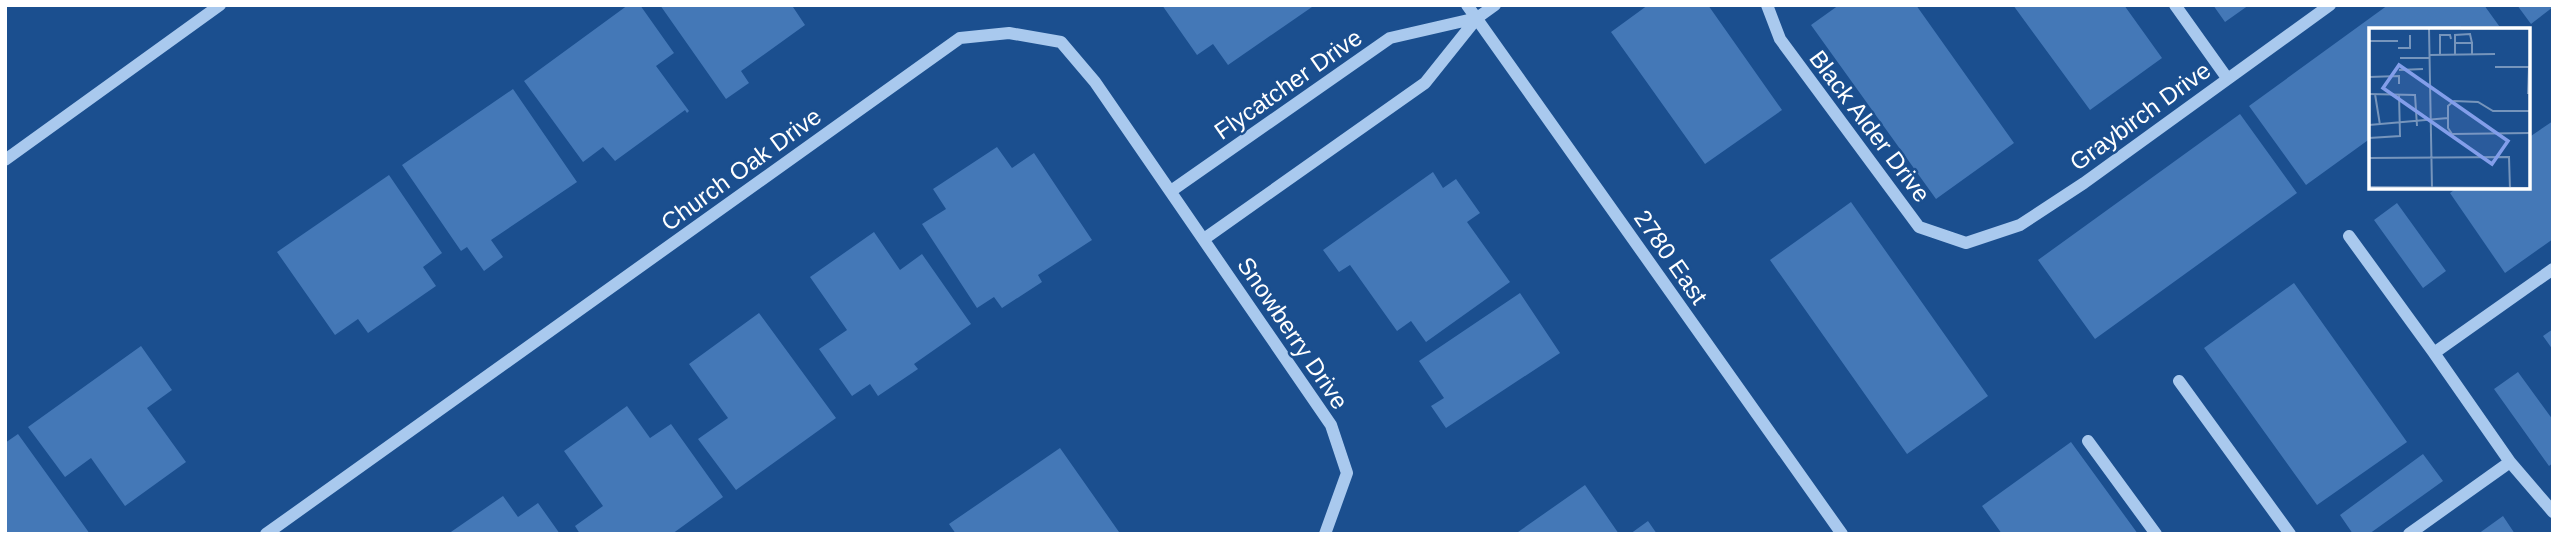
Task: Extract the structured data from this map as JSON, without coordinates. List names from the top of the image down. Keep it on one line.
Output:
{"streets":{"street":["Flycatcher Drive","Graybirch Drive","Black Alder Drive","Church Oak Drive","2780 East","Snowberry Drive"]},"crossings":[["Flycatcher Drive","Church Oak Drive"],["Flycatcher Drive","2780 East"],["Flycatcher Drive","Snowberry Drive"],["Graybirch Drive","Black Alder Drive"],["Church Oak Drive","Snowberry Drive"]]}
